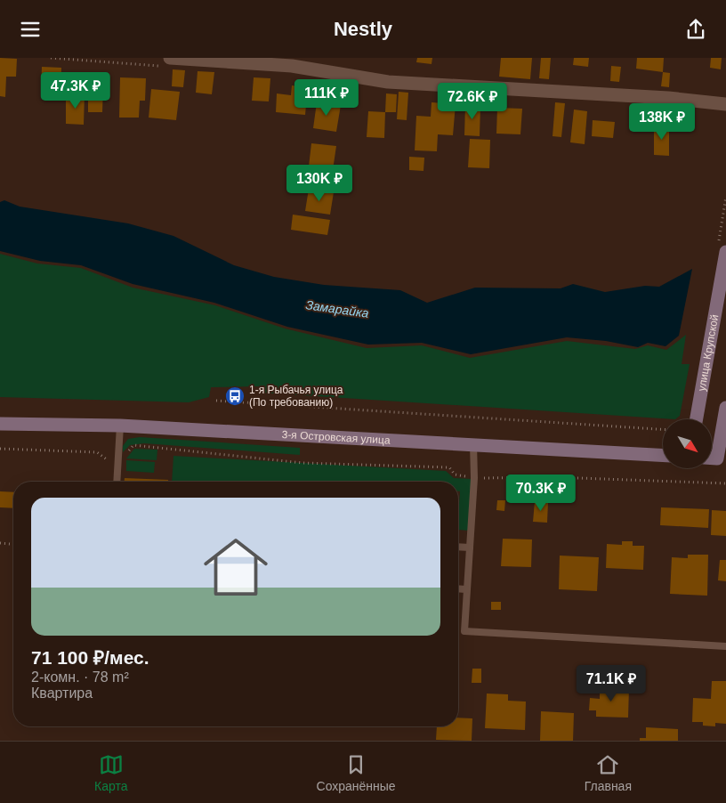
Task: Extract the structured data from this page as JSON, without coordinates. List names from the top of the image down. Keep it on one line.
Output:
{"streets":{"main road":["улица Крупской","3-я Островская улица"]},"water":["Замарайка"],"places":{"bus stop":["1-я Рыбачья улица (По требованию)"]},"north":"bottom right","page":{"header":"Nestly","price":["47.3K ₽","111K ₽","72.6K ₽","138K ₽","130K ₽","70.3K ₽","71.1K ₽"],"list":[{"name":"71 100 ₽/мес.","note":"2-комн. · 78 m² · Квартира"}],"tabs":["Карта","Сохранённые","Главная"]}}
